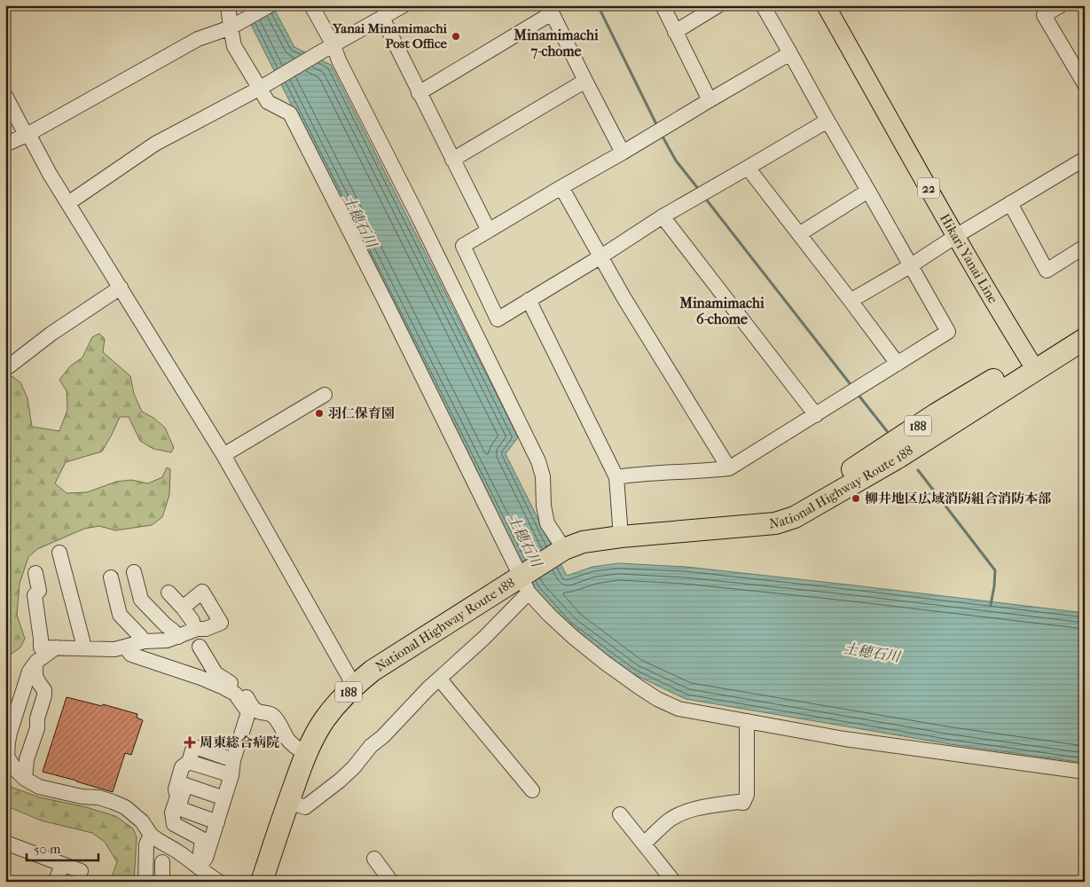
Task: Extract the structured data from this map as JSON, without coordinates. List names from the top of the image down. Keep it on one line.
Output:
{"streets":{"highway":["188","National Highway Route 188"],"main road":["22","Hikari Yanai Line"]},"crossings":[["Hikari Yanai Line","National Highway Route 188"]],"districts":["Minamimachi 7-chome","Minamimachi 6-chome"],"water":["土穂石川"],"places":{"other":["Yanai Minamimachi Post Office","羽仁保育園","柳井地区広域消防組合消防本部"],"health":["周東総合病院"]},"scale_bar":"50 m"}
